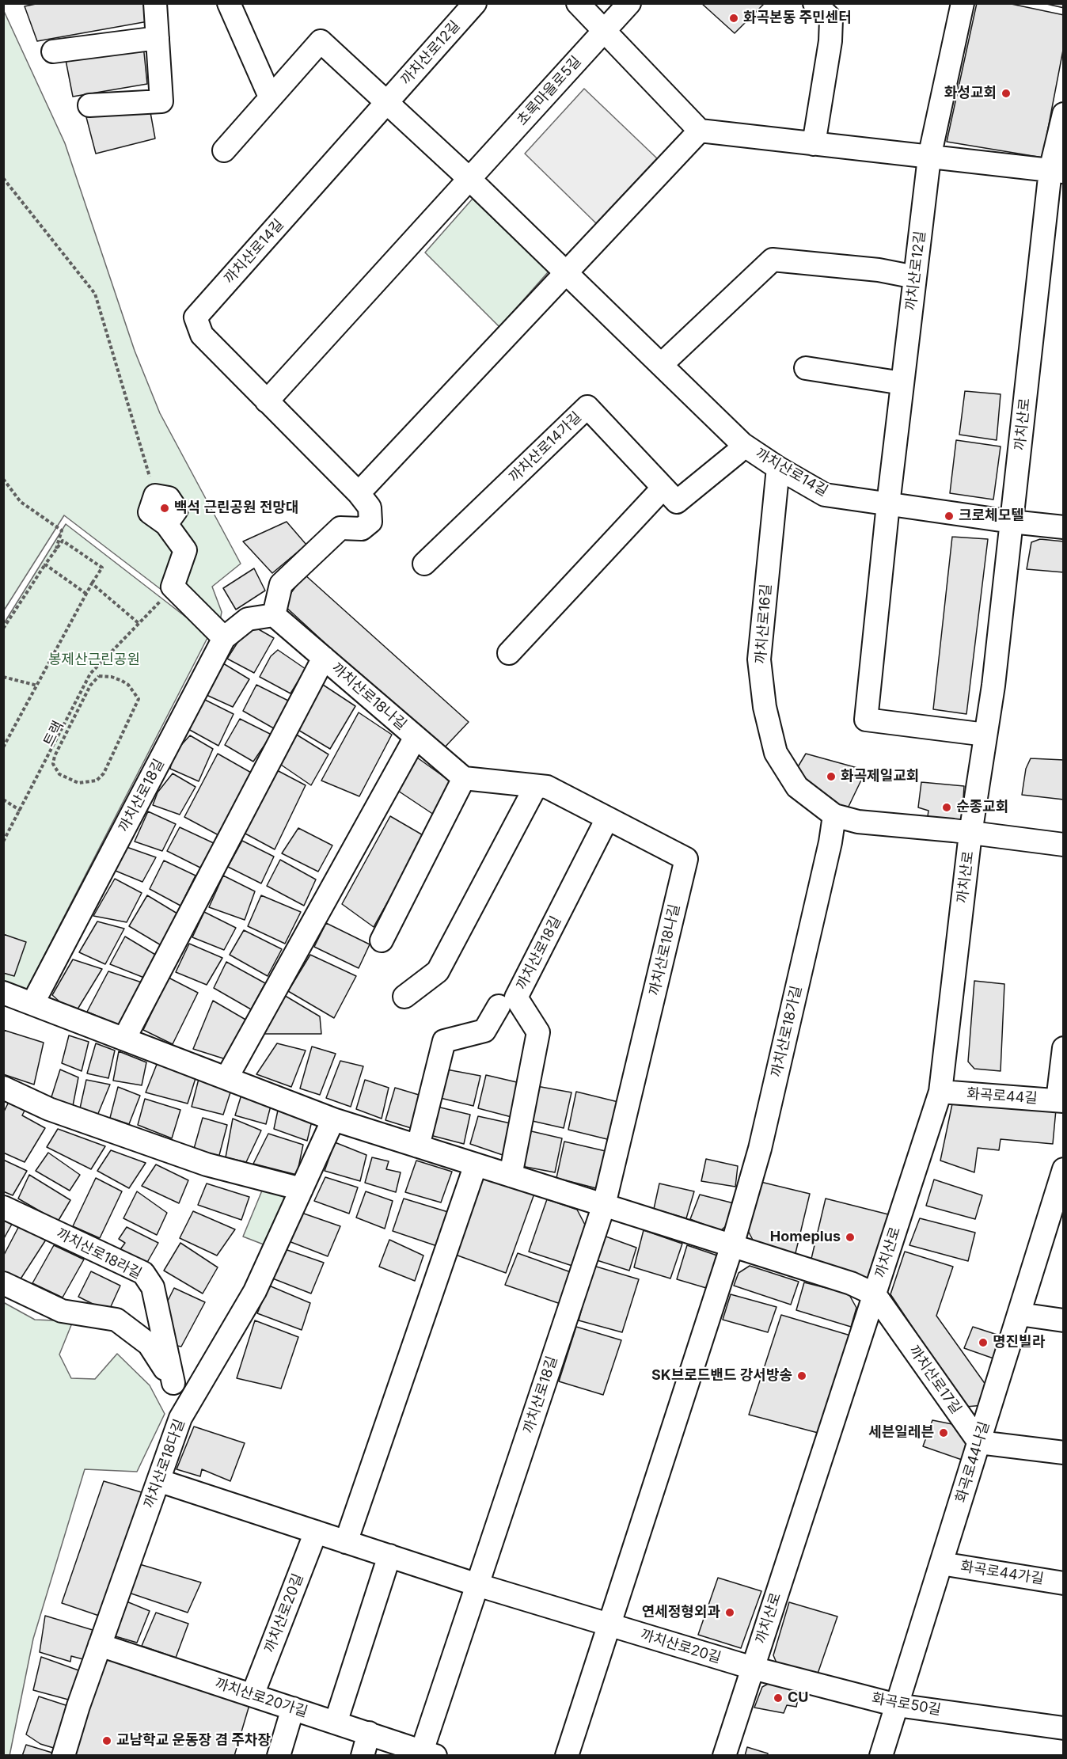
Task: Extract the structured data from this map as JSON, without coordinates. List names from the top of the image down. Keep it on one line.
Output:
{"streets":{"street":["까치산로12길","초록마을로5길","까치산로14길","까치산로","까치산로14가길","까치산로16길","까치산로18나길","까치산로18길","까치산로18가길","화곡로44길","까치산로18라길","까치산로17길","화곡로44나길","까치산로18다길","화곡로44가길","까치산로20길","까치산로20가길","화곡로50길"],"path":["트랙"]},"crossings":[["까치산로12길","까치산로14길"],["초록마을로5길","까치산로14길"],["까치산로14길","까치산로"],["까치산로14길","까치산로14가길"],["까치산로14길","까치산로16길"],["까치산로14길","까치산로18나길"],["까치산로14길","까치산로18길"],["까치산로","까치산로16길"],["까치산로","화곡로44길"],["까치산로","까치산로17길"],["까치산로","까치산로20길"],["까치산로","화곡로50길"],["까치산로16길","까치산로18가길"],["까치산로18나길","까치산로18길"],["까치산로18길","까치산로20길"],["까치산로18라길","까치산로18다길"],["까치산로17길","화곡로44나길"],["화곡로44나길","화곡로44가길"],["화곡로44나길","화곡로50길"],["까치산로18다길","까치산로20길"],["까치산로18다길","까치산로20가길"],["까치산로20길","까치산로20가길"],["까치산로20길","화곡로50길"]],"parks":["봉제산근린공원"],"places":["화곡본동 주민센터","화성교회","백석 근린공원 전망대","크로체모텔","화곡제일교회","순종교회","Homeplus","명진빌라","SK브로드밴드 강서방송","세븐일레븐","연세정형외과","CU","교남학교 운동장 겸 주차장"]}
